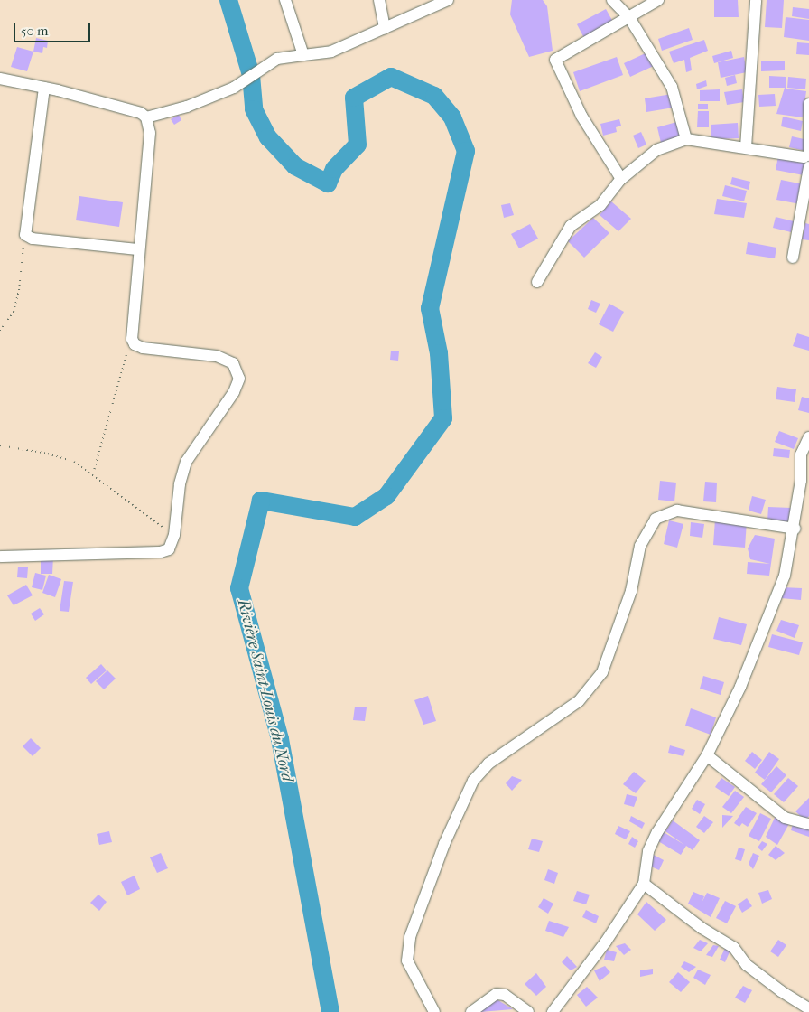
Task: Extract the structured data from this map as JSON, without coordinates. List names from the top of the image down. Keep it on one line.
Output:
{"water":["Rivière Saint-Louis du Nord"],"scale_bar":"50 m"}
